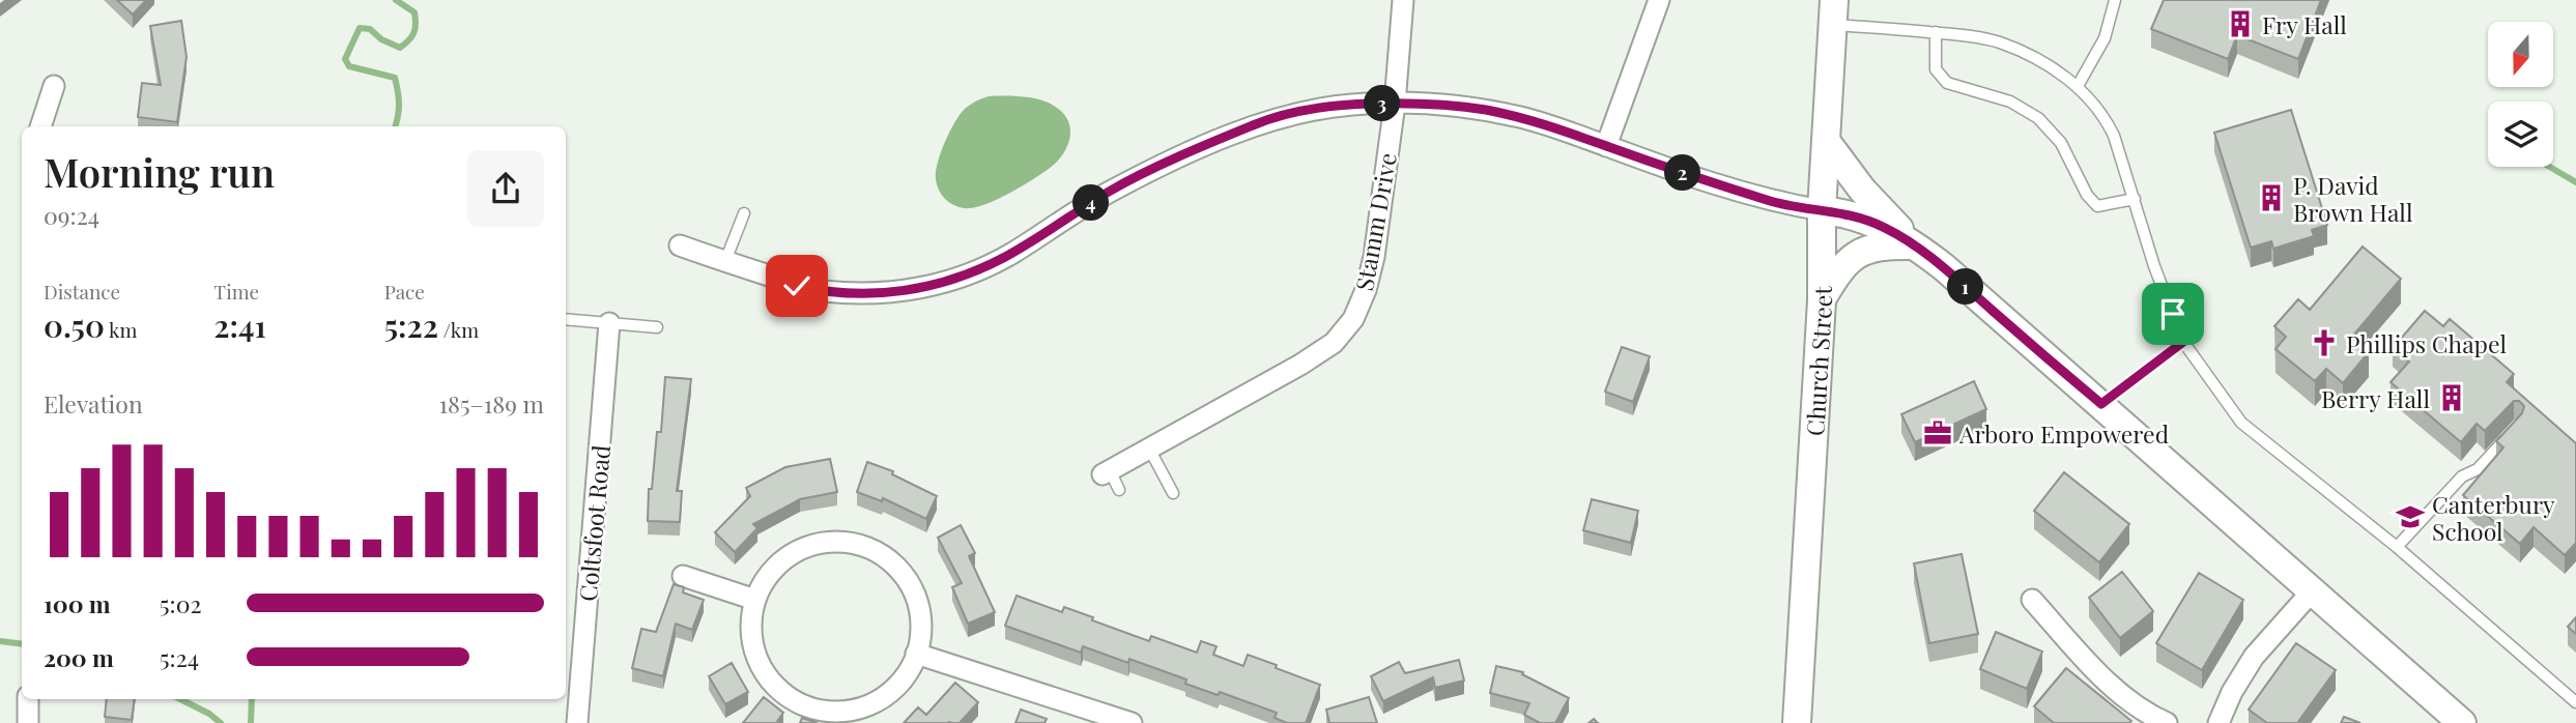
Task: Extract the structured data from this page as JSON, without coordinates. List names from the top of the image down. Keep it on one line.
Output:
{"streets":{"street":["Stamm Drive","Church Street","Coltsfoot Road"]},"places":{"building":["Fry Hall","P. David Brown Hall","Berry Hall"],"church":["Phillips Chapel"],"office":["Arboro Empowered"],"school or university":["Canterbury School"]},"north":"bottom","page":{"pins":["3","2","4","1"],"heading":["Morning run","09:24"],"stats":[["Distance","0.50 km"],["Time","2:41"],["Pace","5:22 /km"]],"chart":["Elevation","185–189 m"],"list":[{"name":"100 m","note":"5:02"},{"name":"200 m","note":"5:24"}]}}
